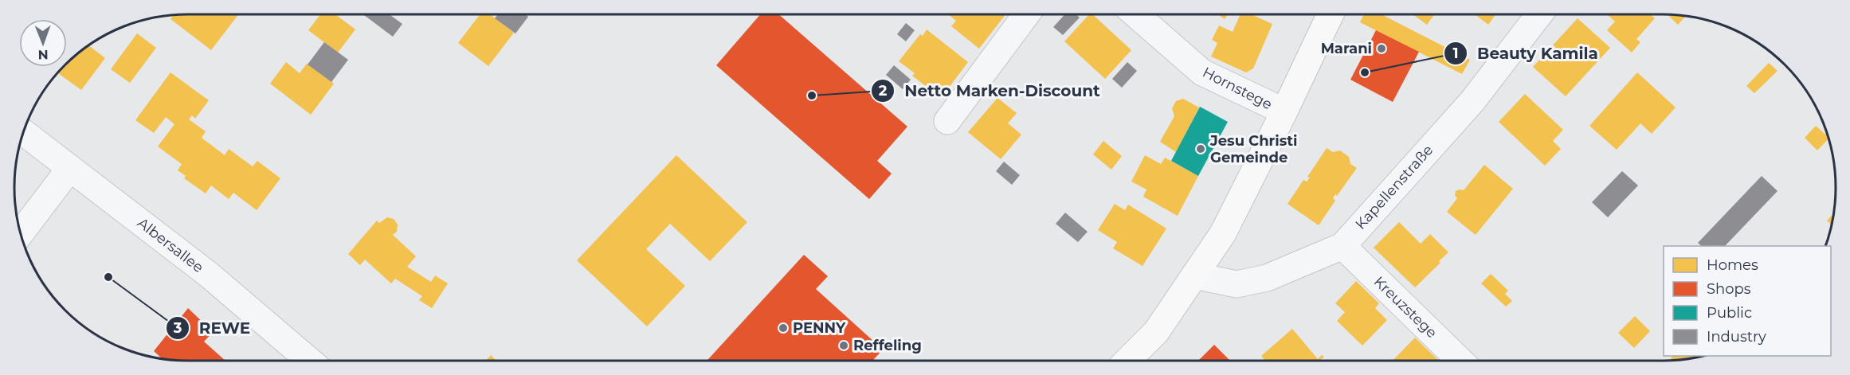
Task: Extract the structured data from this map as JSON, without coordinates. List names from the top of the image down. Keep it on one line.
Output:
{"streets":{"street":["Hornstege","Kapellenstraße","Albersallee","Kreuzstege"]},"crossings":[["Kapellenstraße","Kreuzstege"]],"places":["Marani","Beauty Kamila","Netto Marken-Discount","Jesu Christi Gemeinde","REWE","PENNY","Reffeling"],"legend":["Homes","Shops","Public","Industry"],"north":"bottom"}
